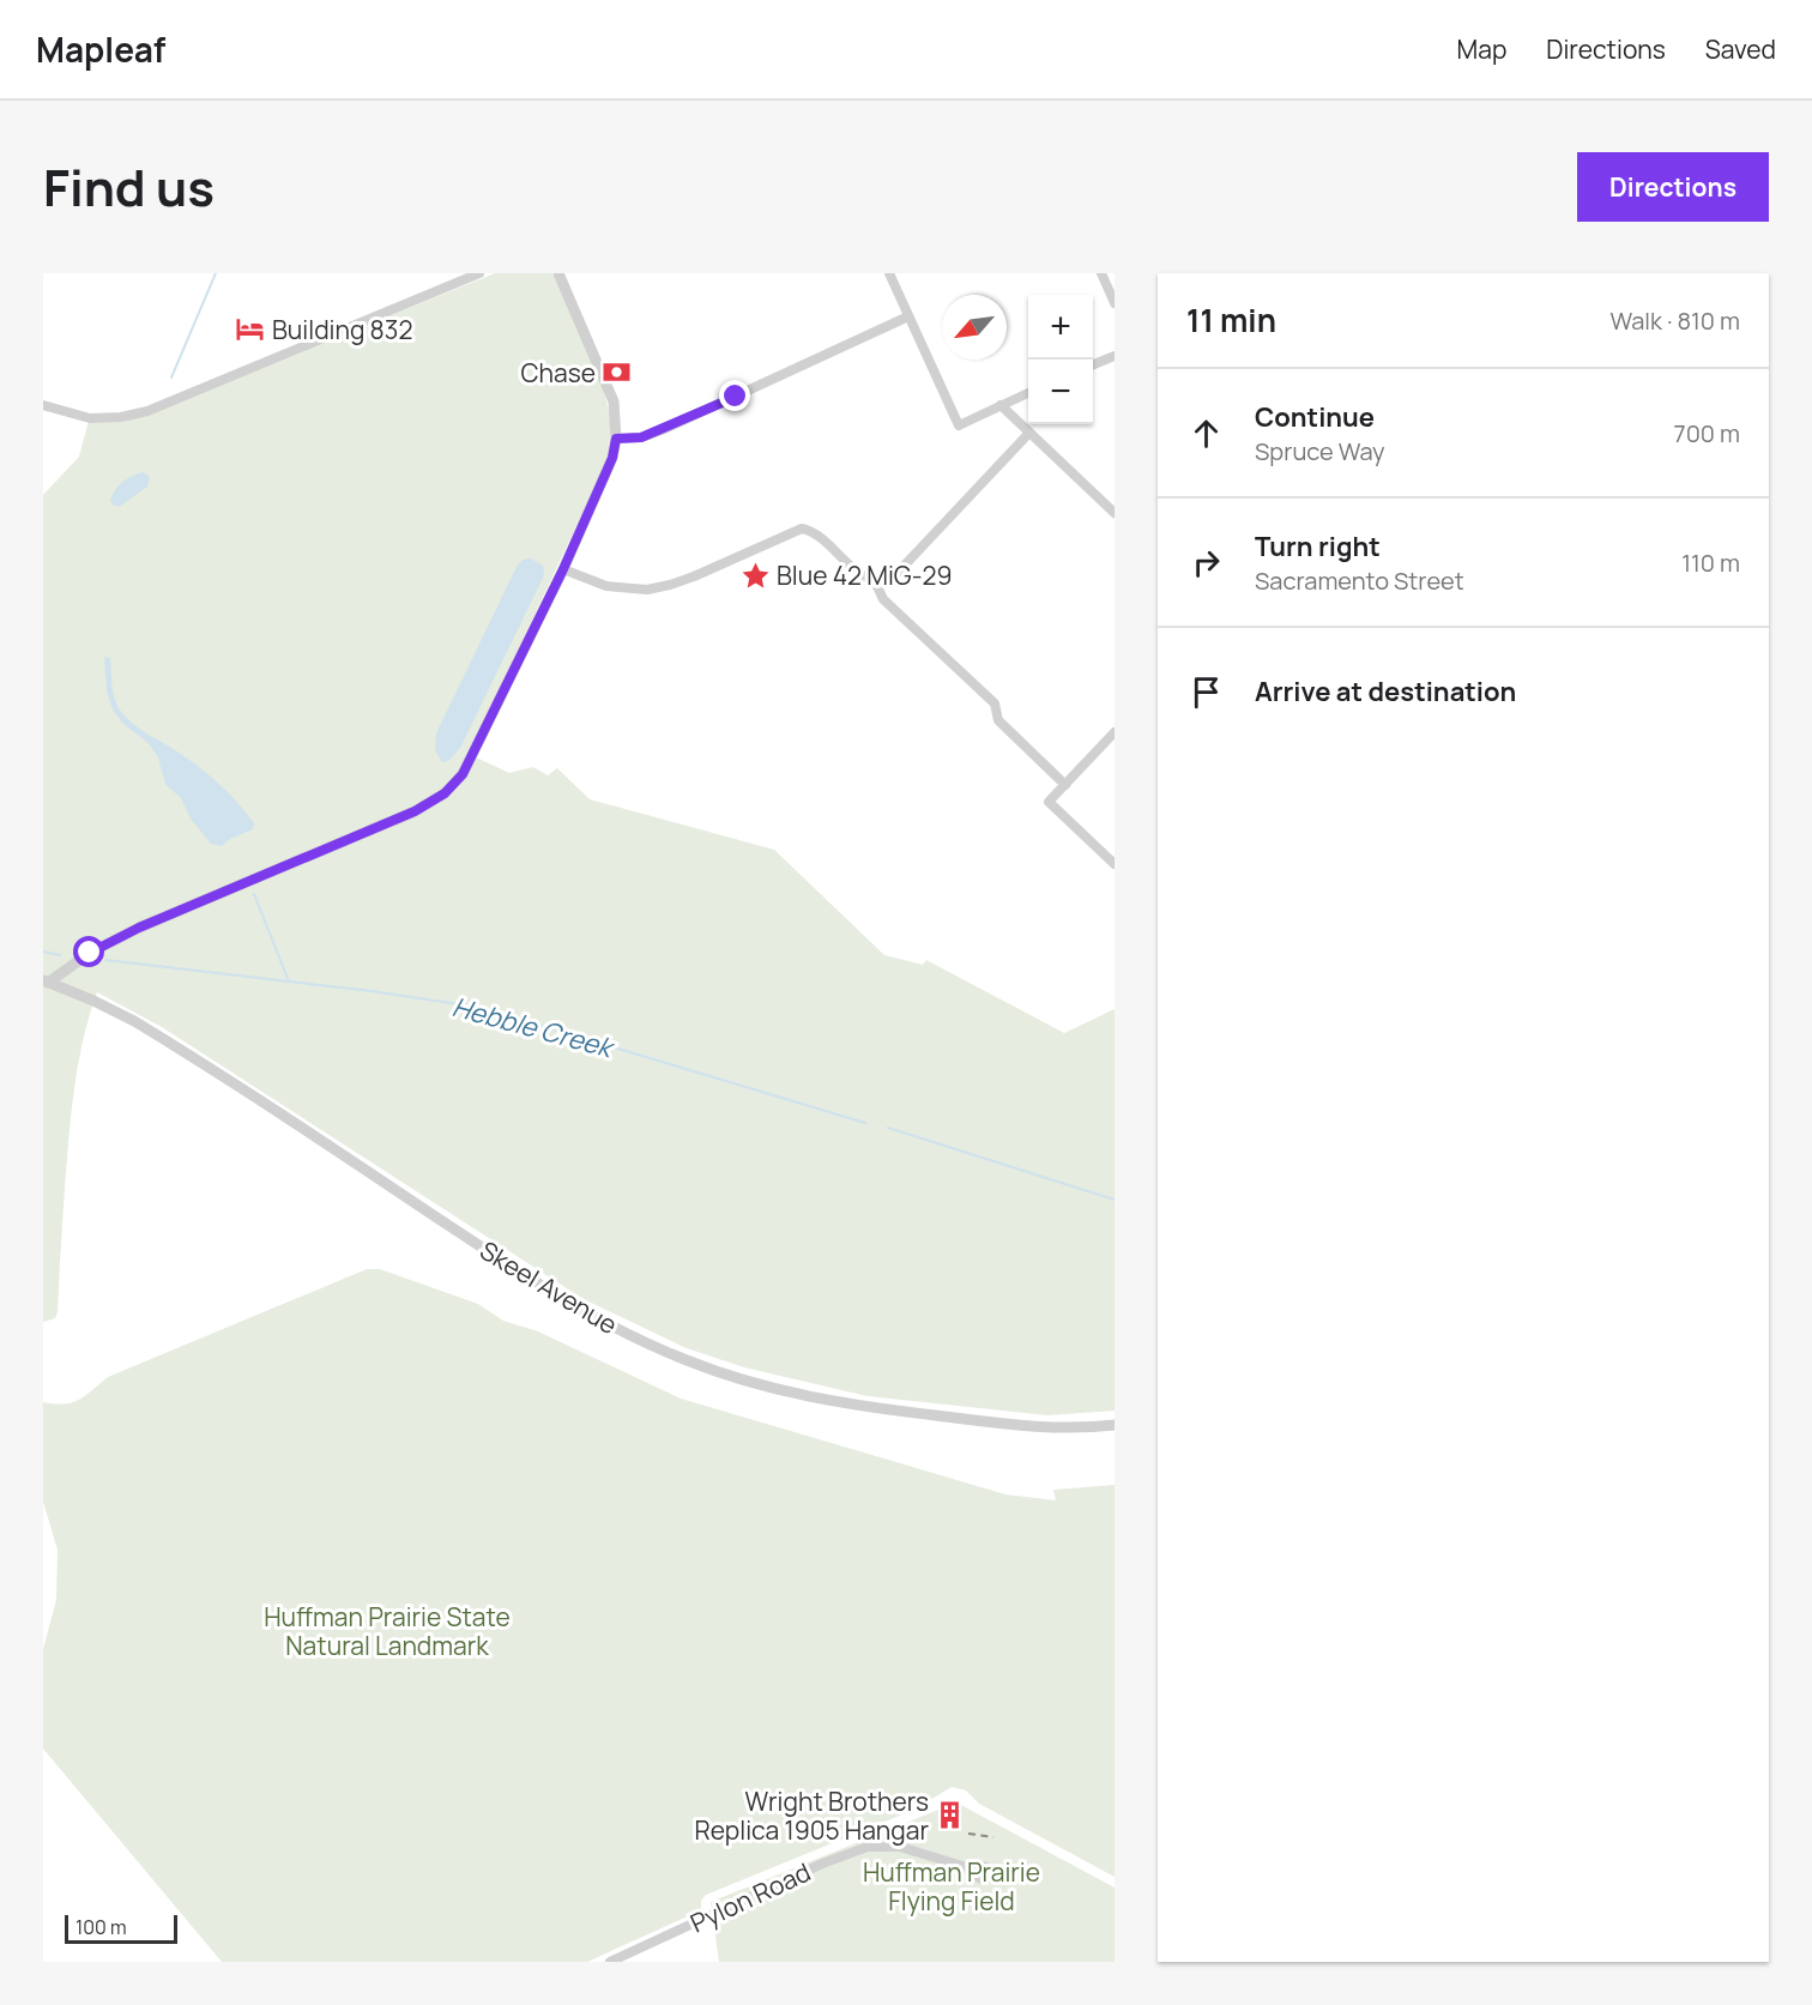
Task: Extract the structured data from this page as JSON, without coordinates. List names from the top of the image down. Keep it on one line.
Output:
{"streets":{"street":["Skeel Avenue","Pylon Road"]},"water":["Hebble Creek"],"parks":["Huffman Prairie State Natural Landmark","Huffman Prairie Flying Field"],"places":{"hotel":["Building 832"],"bank":["Chase"],"place":["Blue 42 MiG-29"],"building":["Wright Brothers Replica 1905 Hangar"]},"scale_bar":"100 m","north":"bottom left","page":{"header":"Mapleaf","nav":["Map","Directions","Saved"],"title":"Find us","buttons":"Directions","heading":["11 min","Walk · 810 m"],"map_buttons":["+","−"],"list":[["Continue","Spruce Way","700 m"],["Turn right","Sacramento Street","110 m"],"Arrive at destination"],"scale":"100 m"}}
